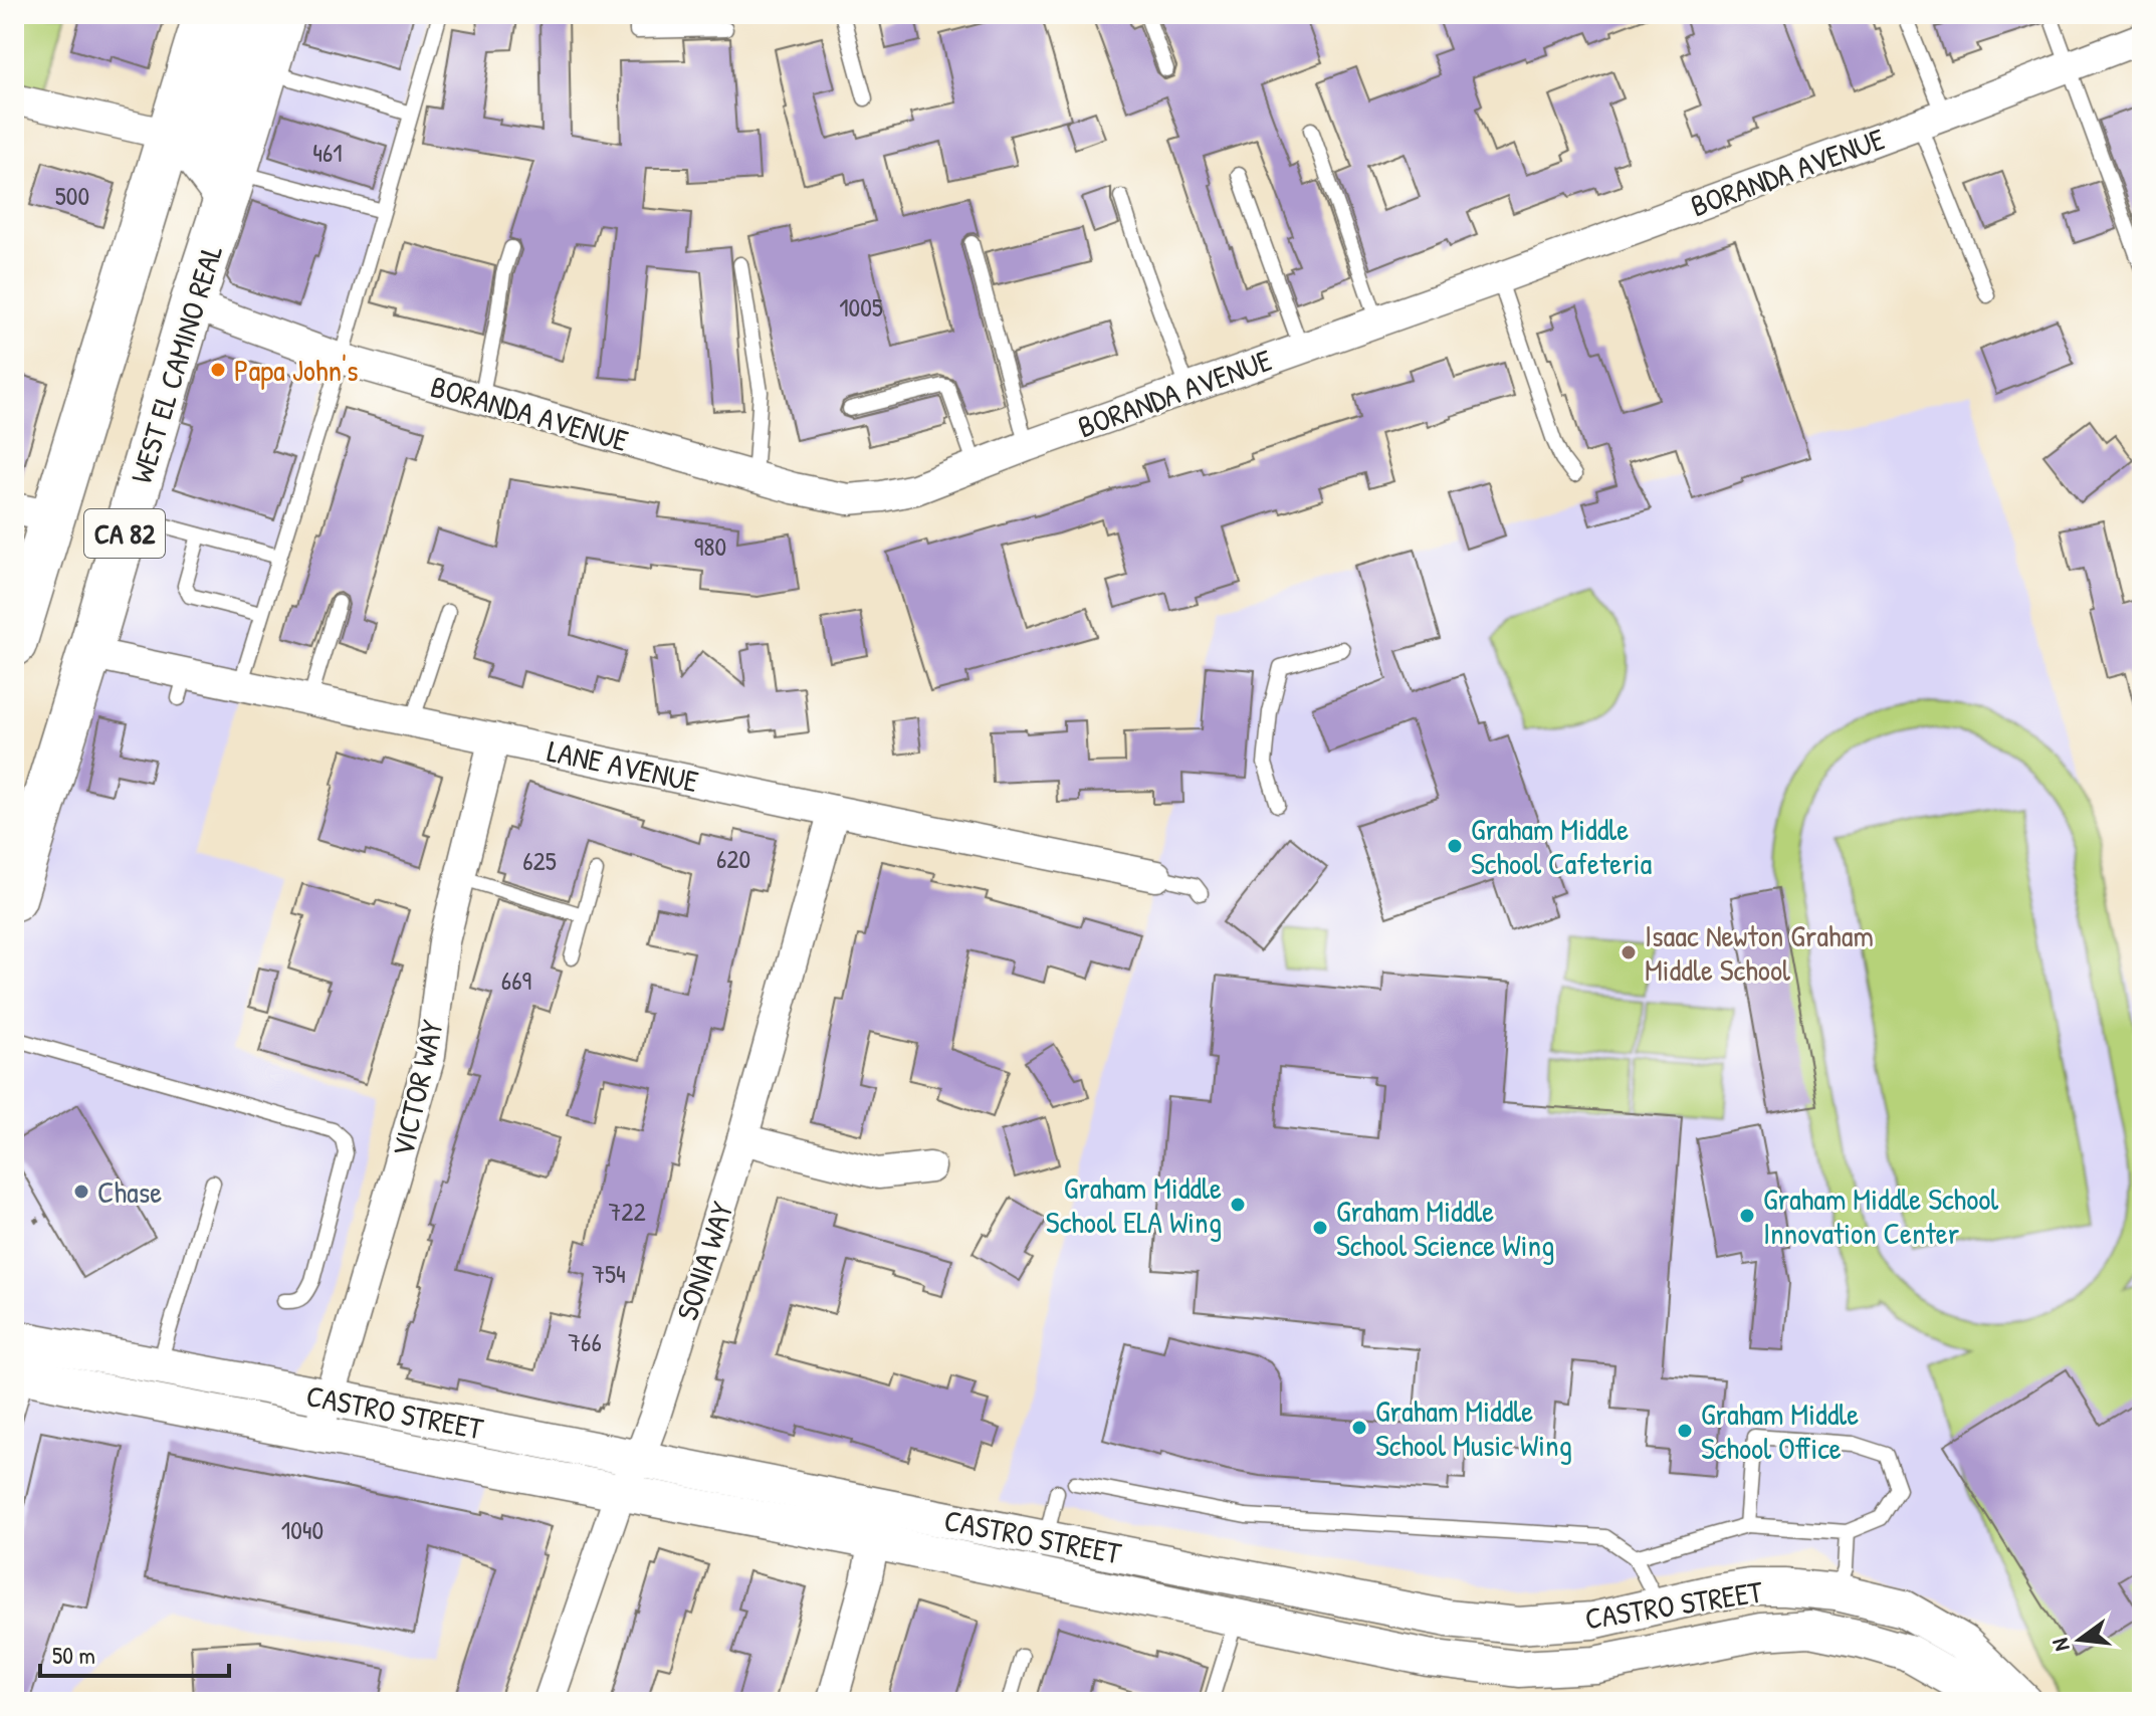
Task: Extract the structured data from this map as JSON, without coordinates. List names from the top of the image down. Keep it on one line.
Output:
{"streets":{"main road":["WEST EL CAMINO REAL","CA 82"],"street":["BORANDA AVENUE","LANE AVENUE","VICTOR WAY","SONIA WAY","CASTRO STREET"]},"crossings":[["BORANDA AVENUE","WEST EL CAMINO REAL"],["WEST EL CAMINO REAL","LANE AVENUE"],["LANE AVENUE","VICTOR WAY"],["LANE AVENUE","SONIA WAY"],["VICTOR WAY","CASTRO STREET"],["SONIA WAY","CASTRO STREET"]],"places":["Papa John's","Graham Middle School Cafeteria","Isaac Newton Graham Middle School","Chase","Graham Middle School ELA Wing","Graham Middle School Innovation Center","Graham Middle School Science Wing","Graham Middle School Music Wing","Graham Middle School Office"],"house_numbers":["461","500","1005","980","620","625","669","722","754","766","1040"],"scale_bar":"50 m","north":"left"}
